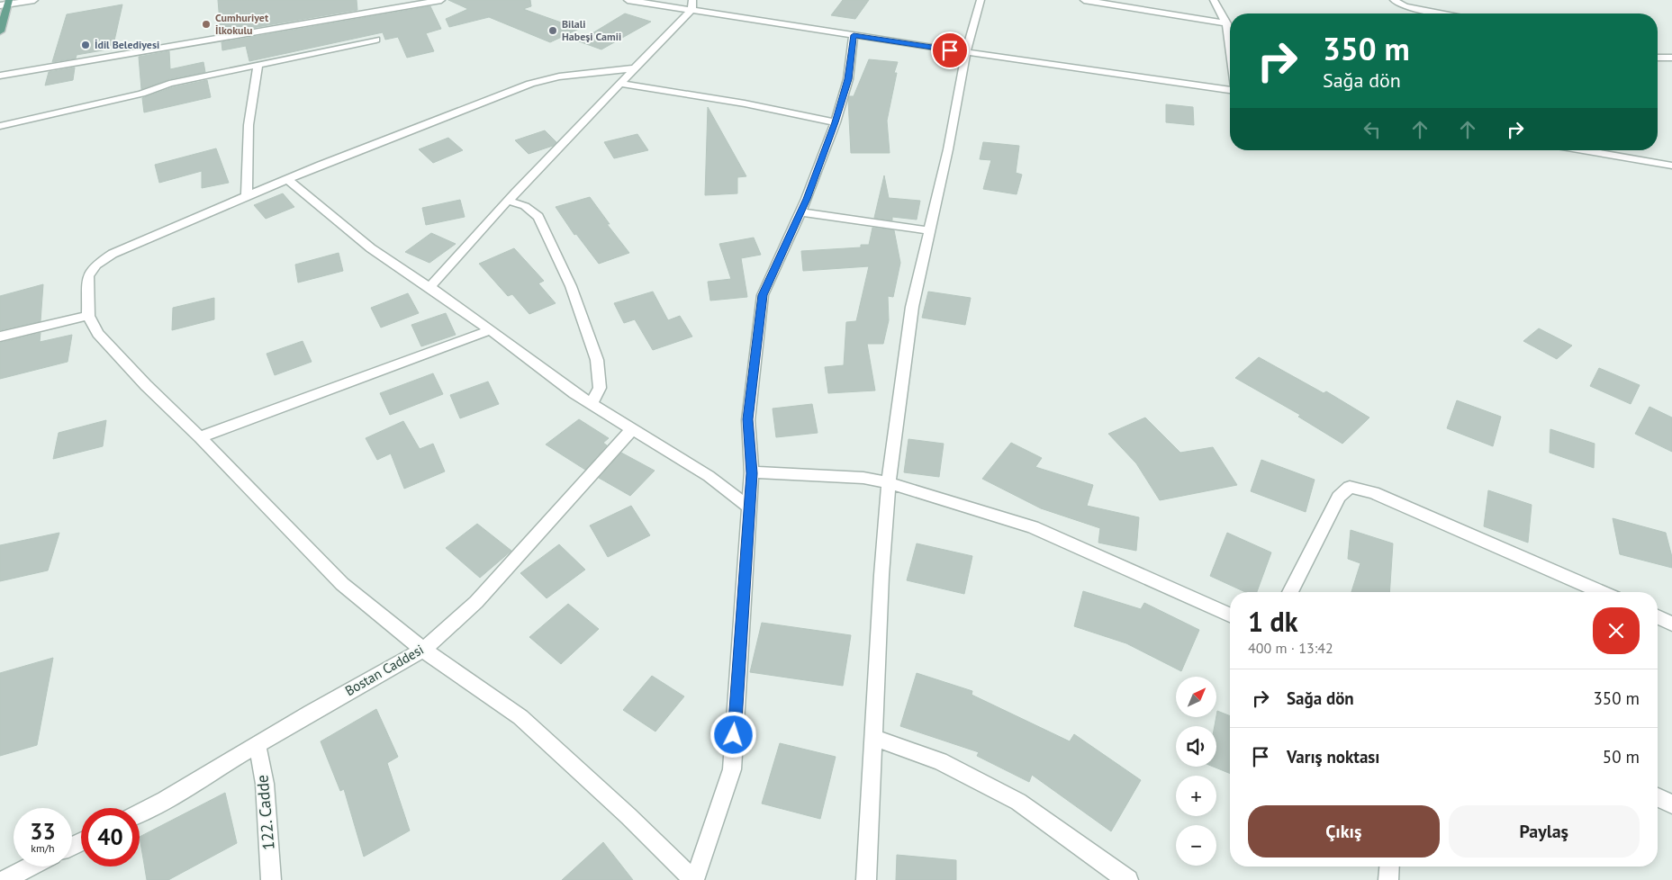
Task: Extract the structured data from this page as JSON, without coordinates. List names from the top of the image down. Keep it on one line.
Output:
{"streets":{"street":["Bostan Caddesi","122. Cadde"]},"crossings":[["Bostan Caddesi","122. Cadde"]],"places":["Cumhuriyet İlkokulu","Bilali Habeşi Camii","İdil Belediyesi"],"north":"top right","page":{"turn":["350 m","Sağa dön"],"heading":["1 dk","400 m · 13:42"],"list":[{"name":"Sağa dön","value":"350 m"},{"name":"Varış noktası","value":"50 m"}],"map_buttons":["+","−"],"buttons":["Çıkış","Paylaş"],"speed":"33 km/h","limit":"40"}}
